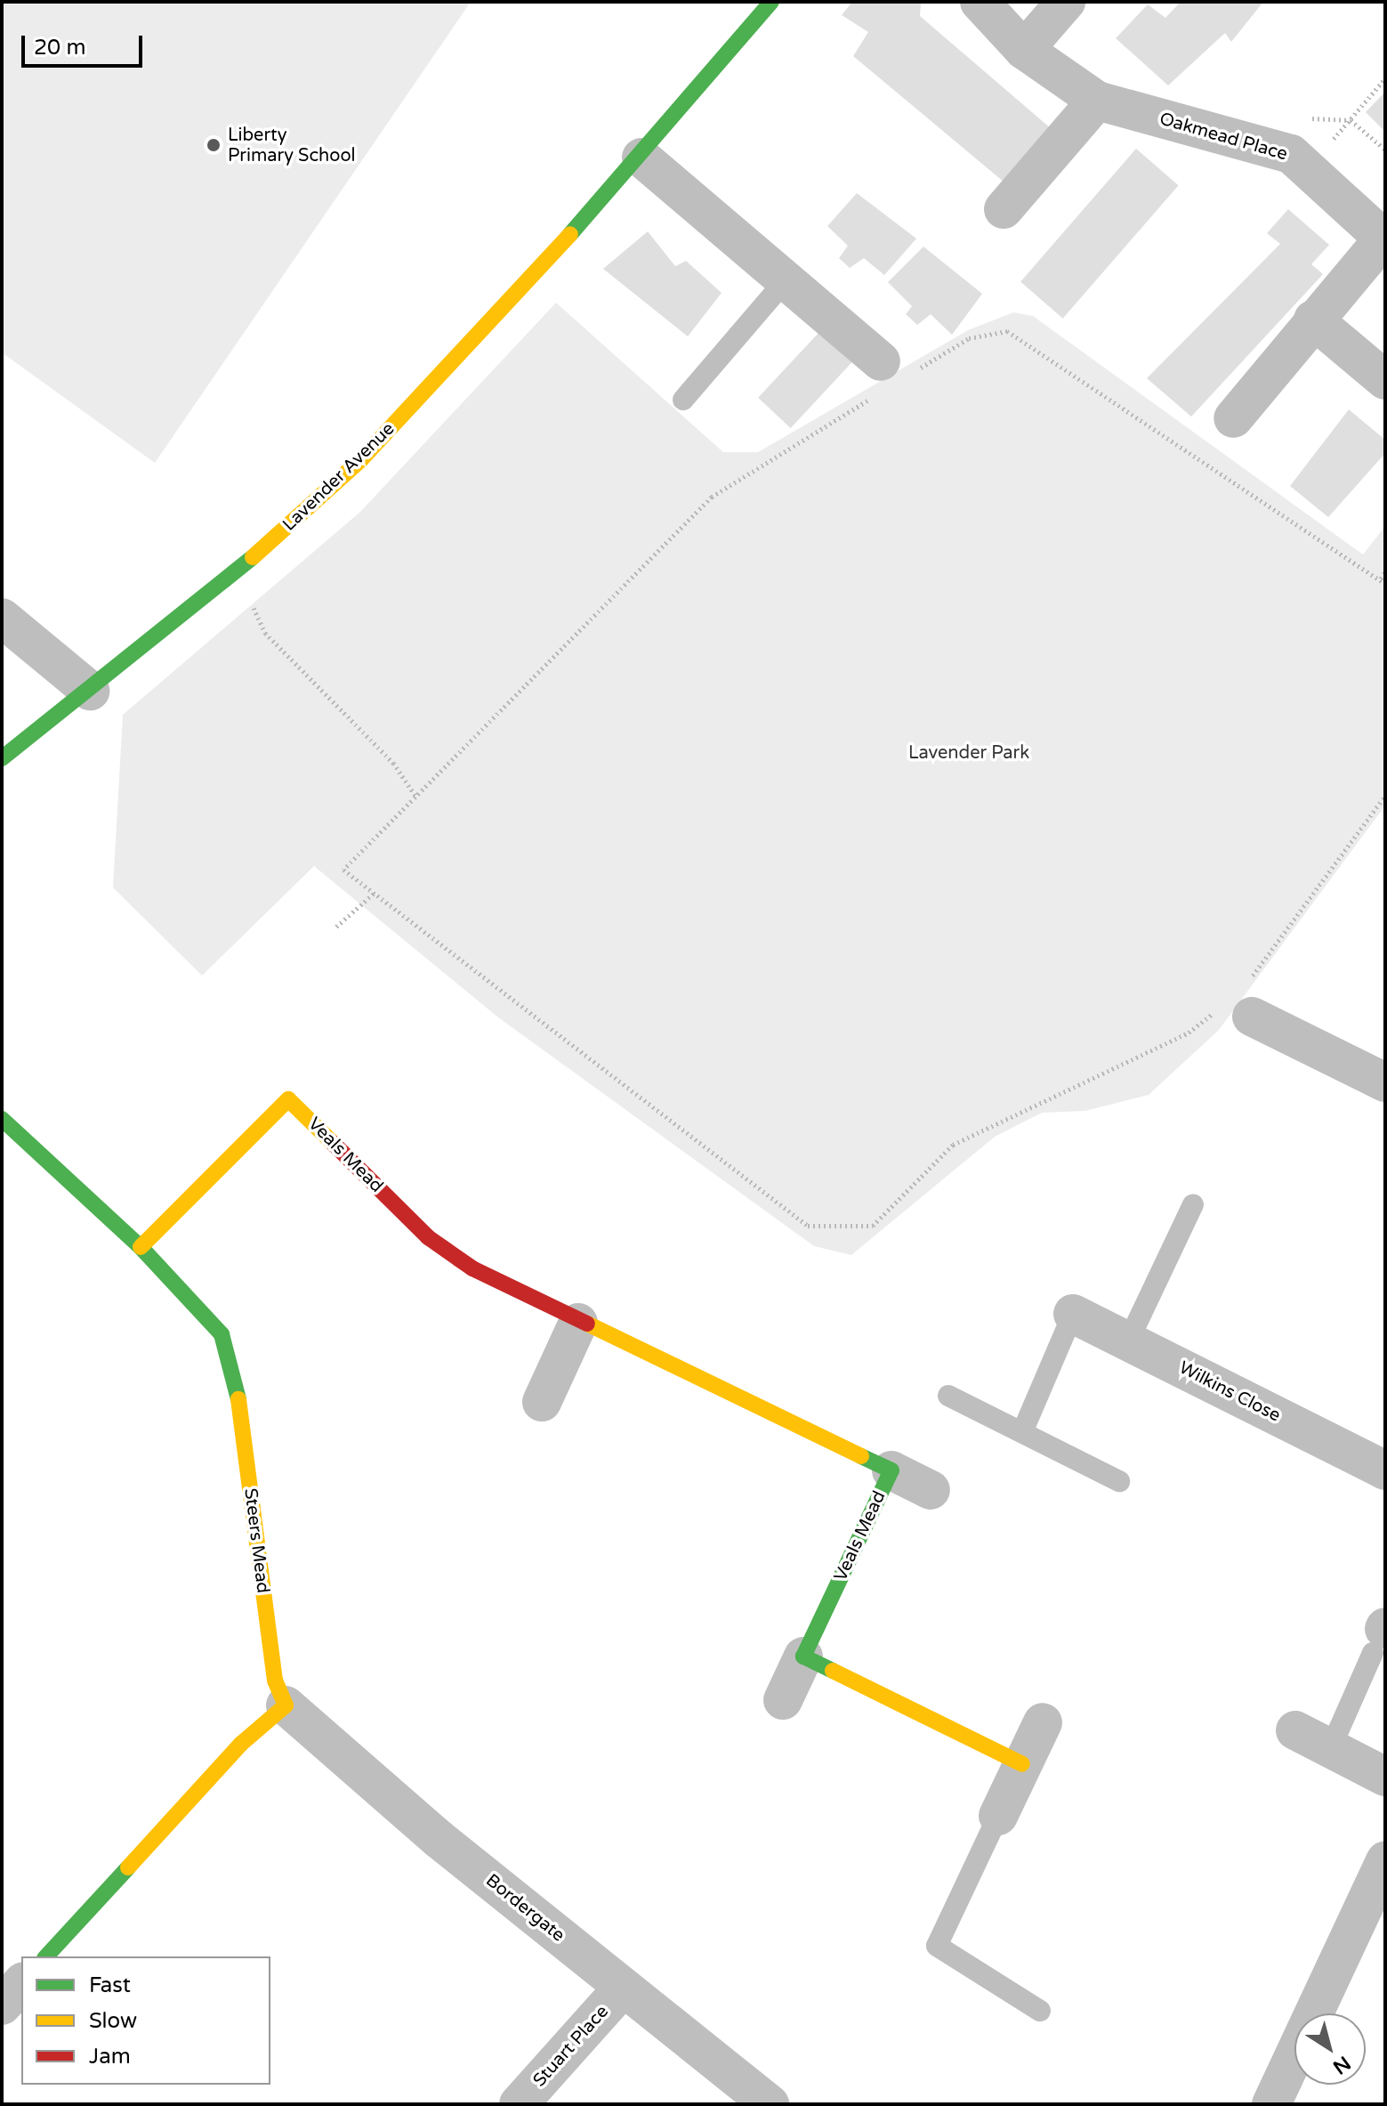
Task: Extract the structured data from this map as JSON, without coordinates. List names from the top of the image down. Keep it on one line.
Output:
{"streets":{"street":["Oakmead Place","Lavender Avenue","Veals Mead","Wilkins Close","Steers Mead","Bordergate","Stuart Place"]},"crossings":[["Veals Mead","Steers Mead"],["Steers Mead","Bordergate"],["Bordergate","Stuart Place"]],"parks":["Lavender Park"],"places":["Liberty Primary School"],"legend":["Fast","Slow","Jam"],"scale_bar":"20 m","north":"bottom right"}
